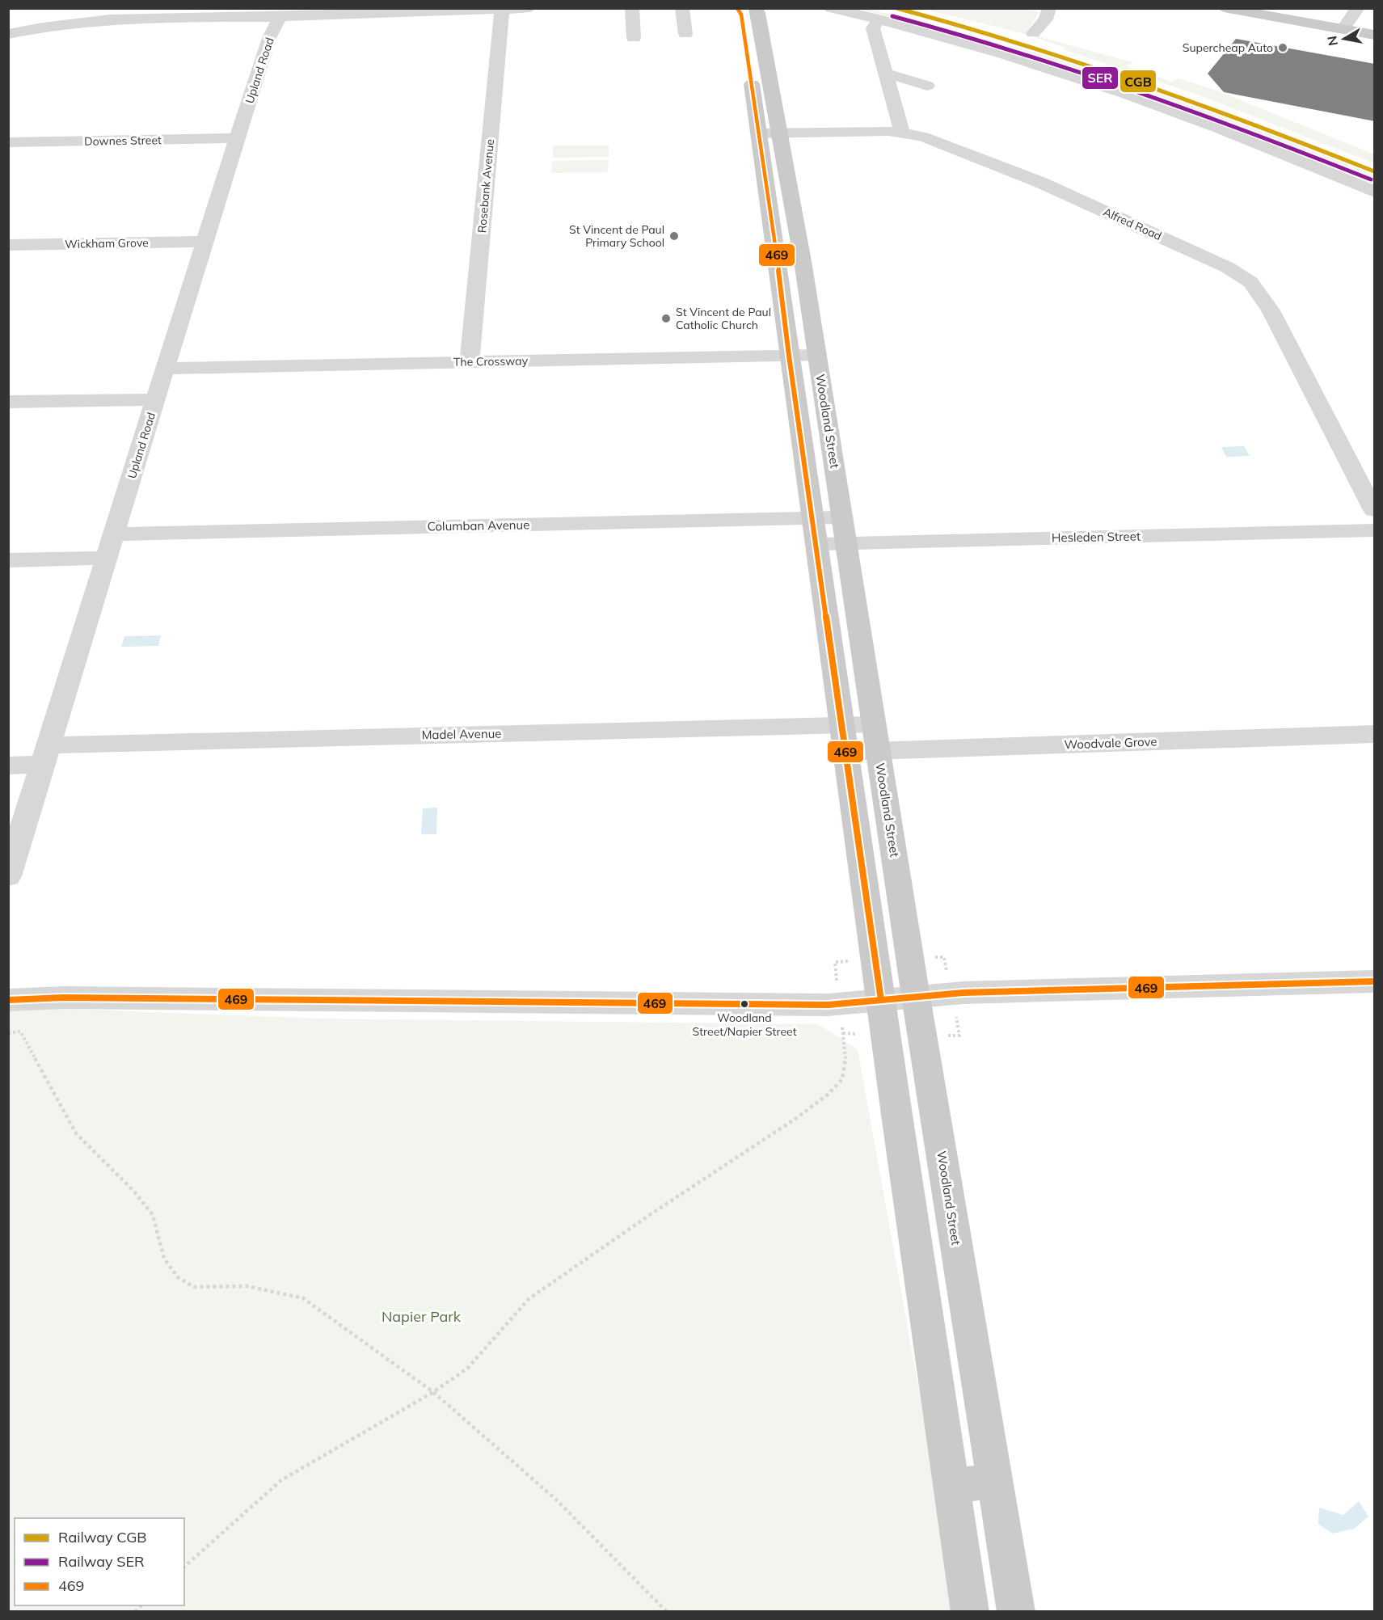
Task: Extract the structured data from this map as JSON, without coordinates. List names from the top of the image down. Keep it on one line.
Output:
{"streets":{"main road":["Woodland Street"],"street":["Upland Road","Downes Street","Rosebank Avenue","Alfred Road","Wickham Grove","The Crossway","Columban Avenue","Hesleden Street","Madel Avenue","Woodvale Grove"]},"crossings":[["Upland Road","Downes Street"],["Upland Road","Wickham Grove"],["Upland Road","The Crossway"],["Upland Road","Columban Avenue"],["Upland Road","Madel Avenue"],["Rosebank Avenue","The Crossway"],["Alfred Road","Woodland Street"],["The Crossway","Woodland Street"],["Woodland Street","Columban Avenue"],["Woodland Street","Hesleden Street"],["Woodland Street","Madel Avenue"],["Woodland Street","Woodvale Grove"],["Madel Avenue","Woodvale Grove"]],"parks":["Napier Park"],"places":["Supercheap Auto","St Vincent de Paul Primary School","St Vincent de Paul Catholic Church","Woodland Street/Napier Street"],"lines":["rail line CGB","transit line 469","rail line SER"],"legend":["Railway CGB","Railway SER","469"],"north":"left"}
